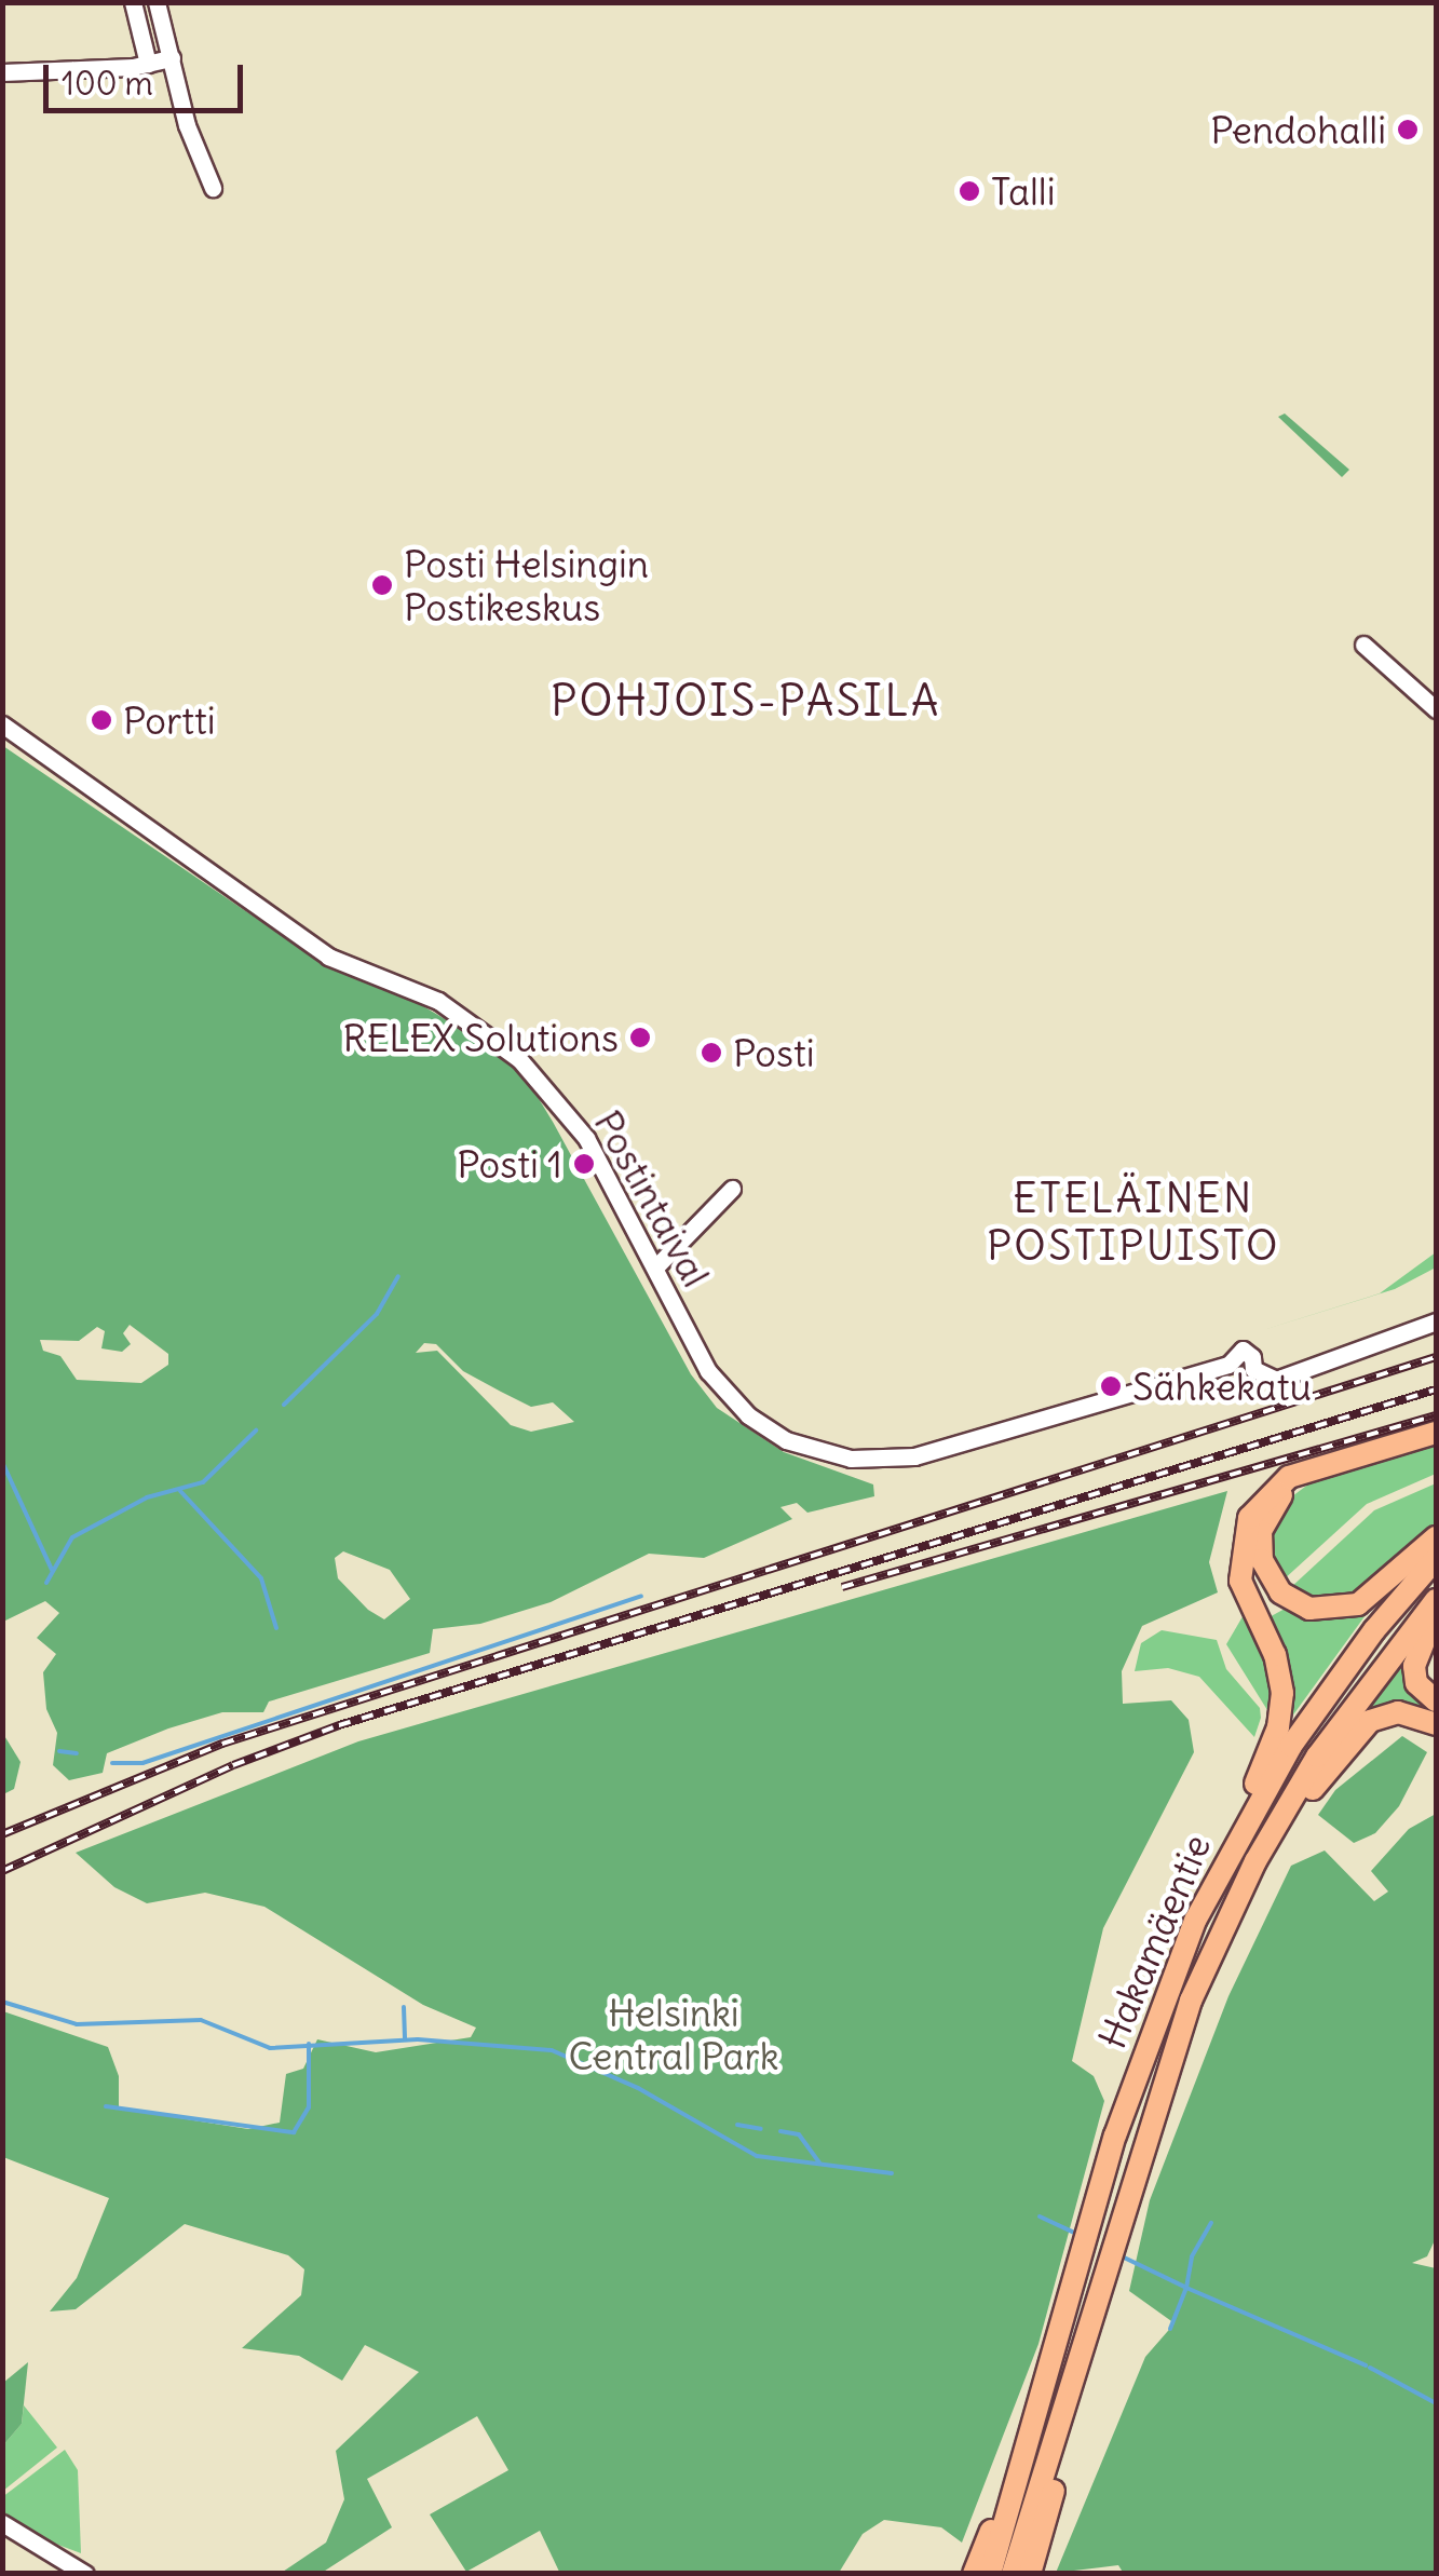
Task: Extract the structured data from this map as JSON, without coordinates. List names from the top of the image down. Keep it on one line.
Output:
{"streets":{"main road":["Hakamäentie"],"street":["Postintaival"]},"districts":["POHJOIS-PASILA","ETELÄINEN POSTIPUISTO"],"parks":["Helsinki Central Park"],"places":["Pendohalli","Talli","Posti Helsingin Postikeskus","Portti","RELEX Solutions","Posti","Posti 1","Sähkekatu"],"scale_bar":"100 m"}
